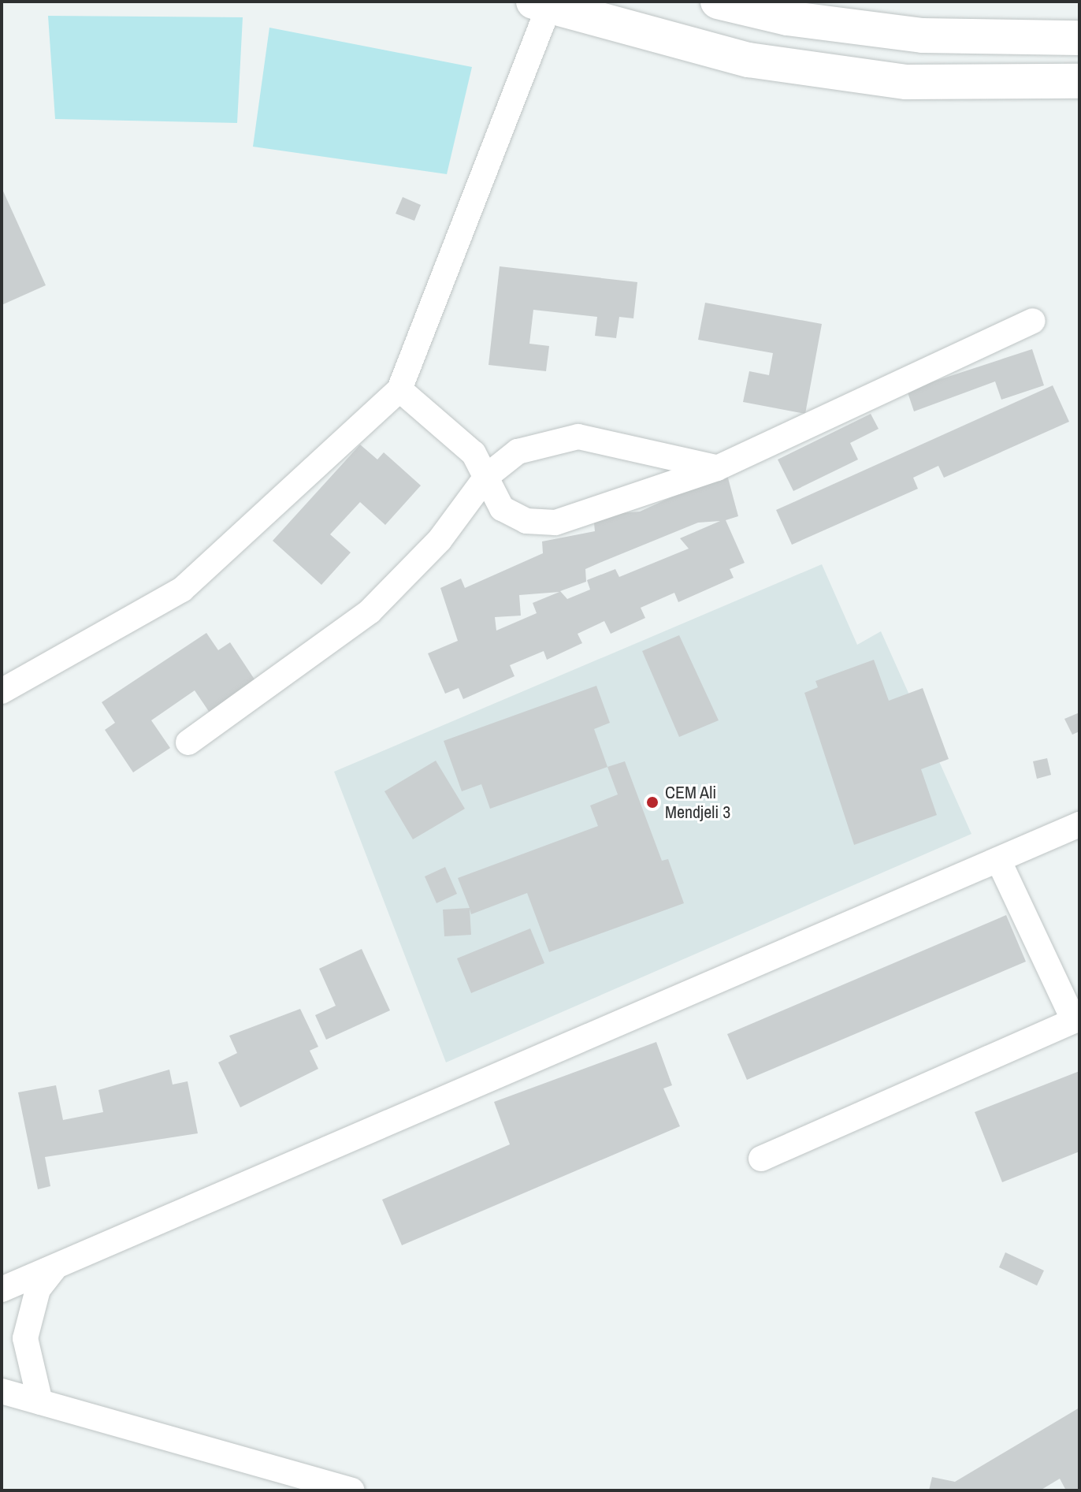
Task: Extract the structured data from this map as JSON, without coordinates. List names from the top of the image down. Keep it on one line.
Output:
{"places":["CEM Ali Mendjeli 3"]}
